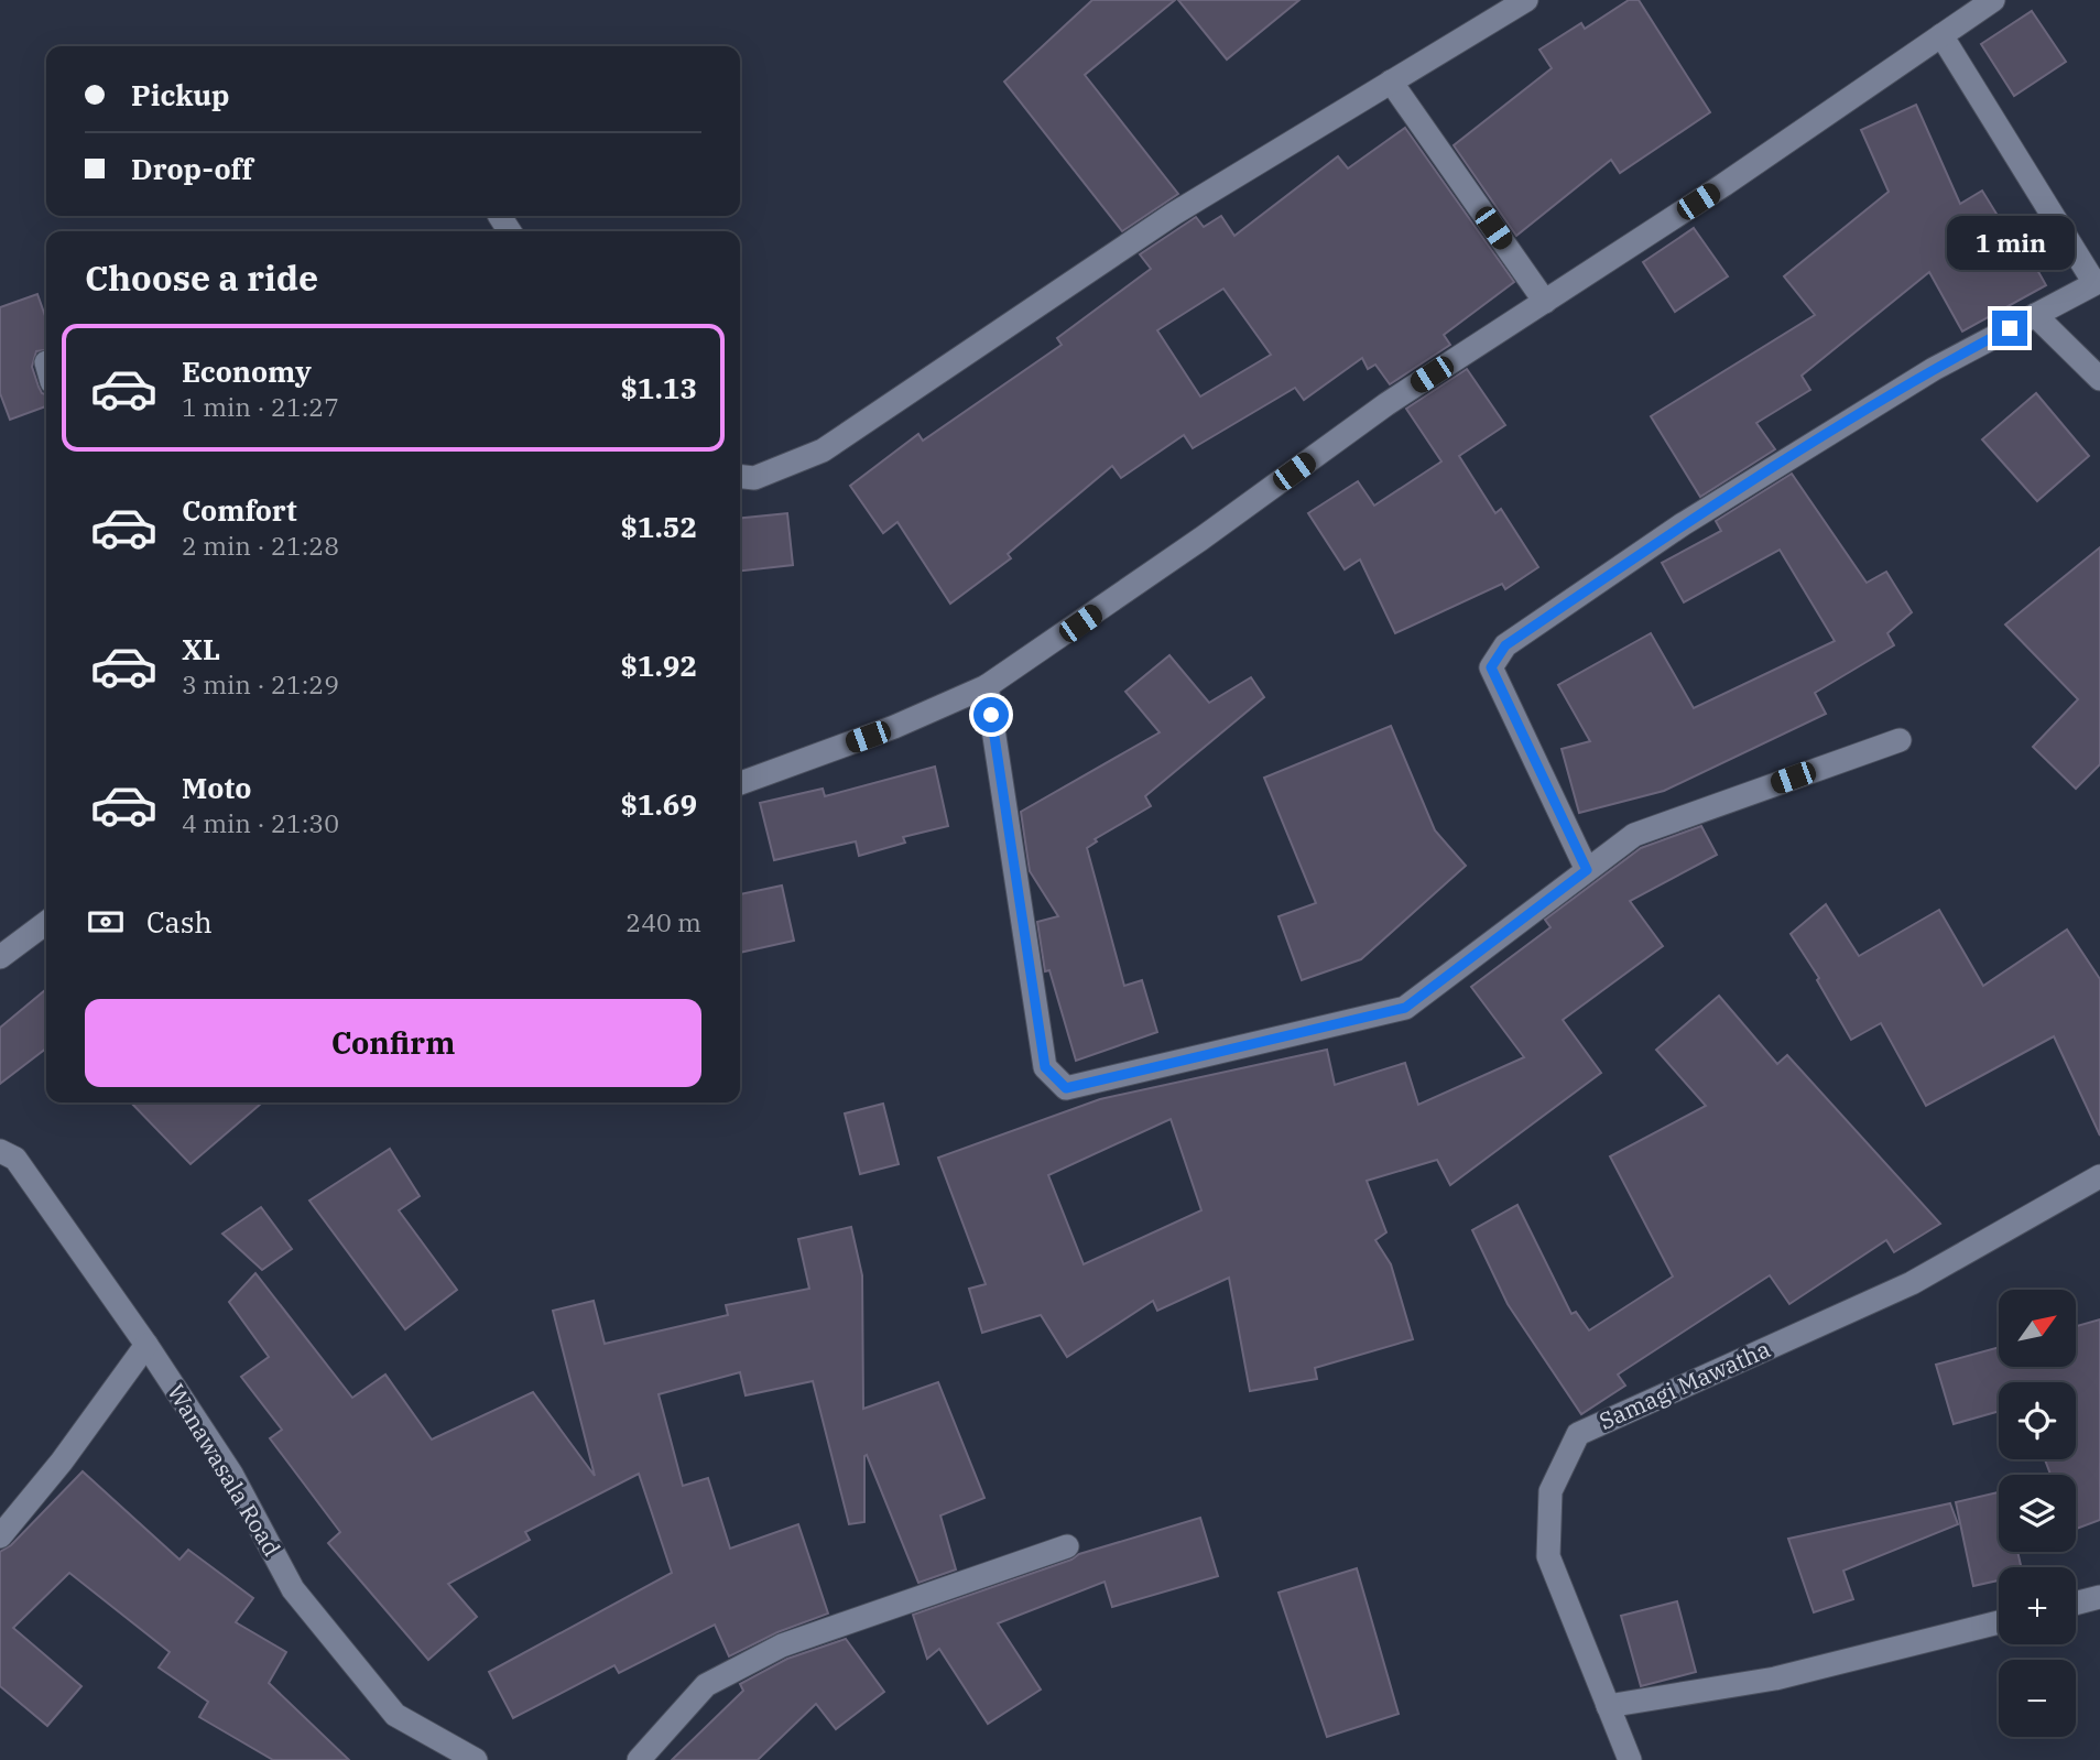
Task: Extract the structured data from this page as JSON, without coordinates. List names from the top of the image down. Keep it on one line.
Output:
{"streets":{"street":["Samagi Mawatha","Wanawasala Road"]},"north":"top right","page":{"banner":["Pickup","Drop-off"],"bubble":"1 min","heading":"Choose a ride","list":[{"name":"Economy","note":"1 min · 21:27","value":"$1.13"},{"name":"Comfort","note":"2 min · 21:28","value":"$1.52"},{"name":"XL","note":"3 min · 21:29","value":"$1.92"},{"name":"Moto","note":"4 min · 21:30","value":"$1.69"}],"pay":["Cash","240 m"],"buttons":"Confirm","map_buttons":["+","−"]}}
